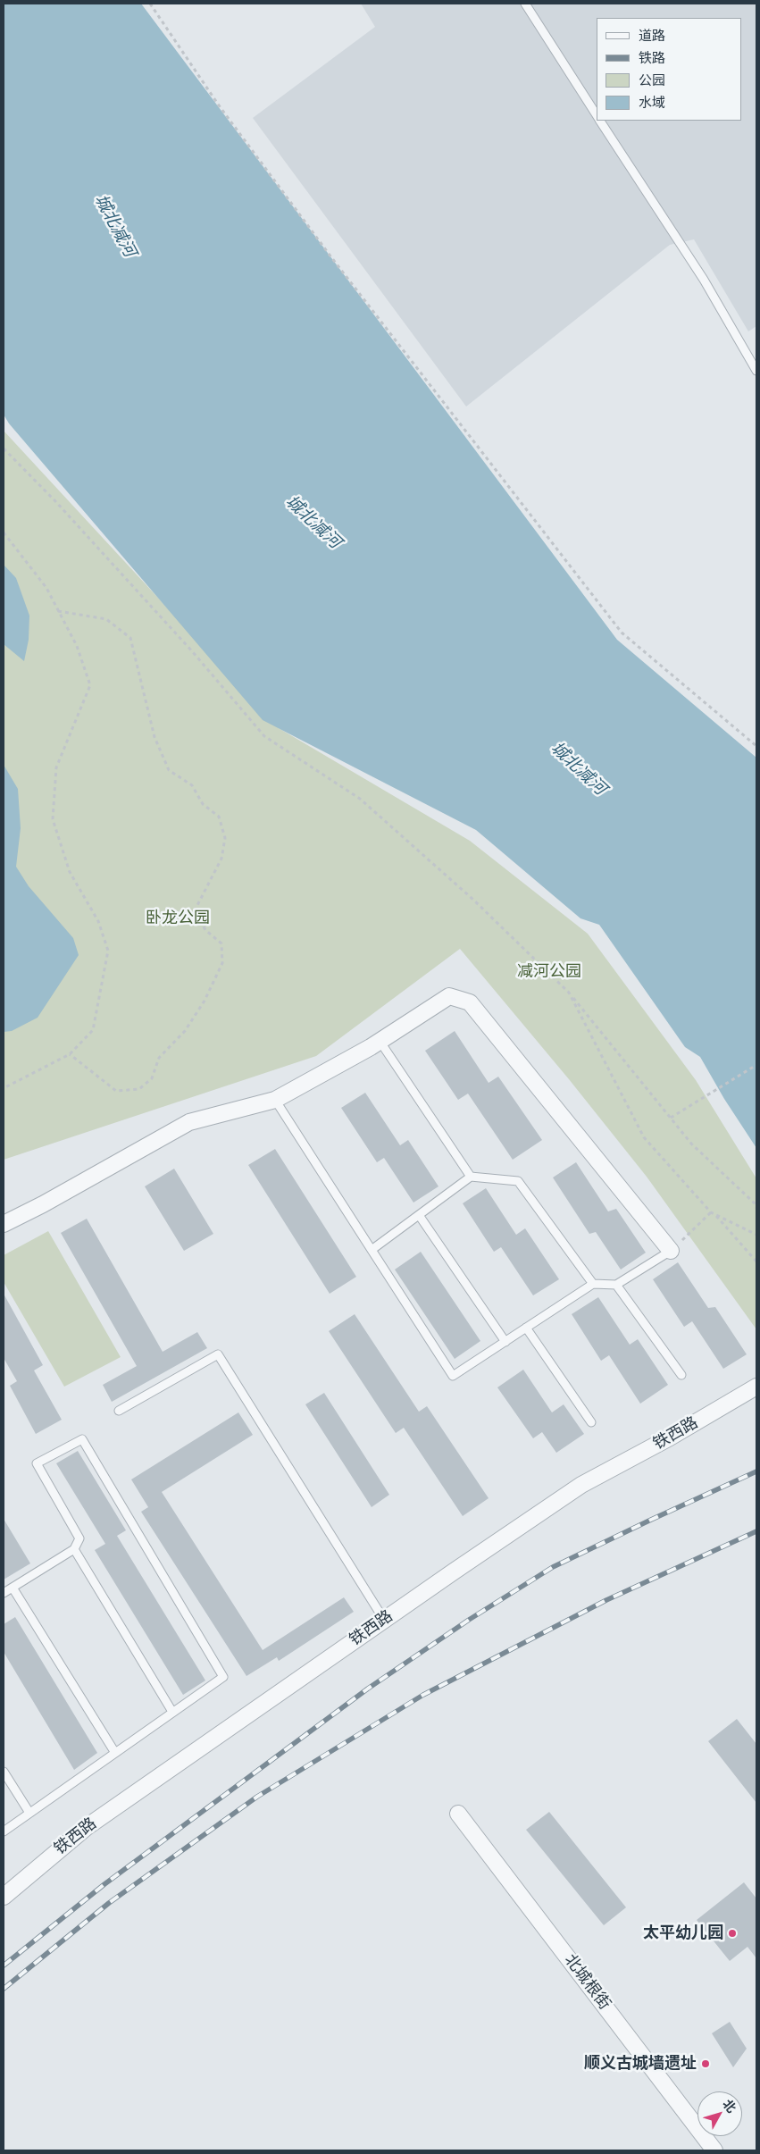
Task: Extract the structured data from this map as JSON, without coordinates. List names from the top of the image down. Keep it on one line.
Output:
{"streets":{"street":["铁西路","北城根街"]},"water":["城北减河"],"parks":["卧龙公园","减河公园"],"places":["太平幼儿园","顺义古城墙遗址"],"legend":["道路","铁路","公园","水域"],"north":"top right"}
